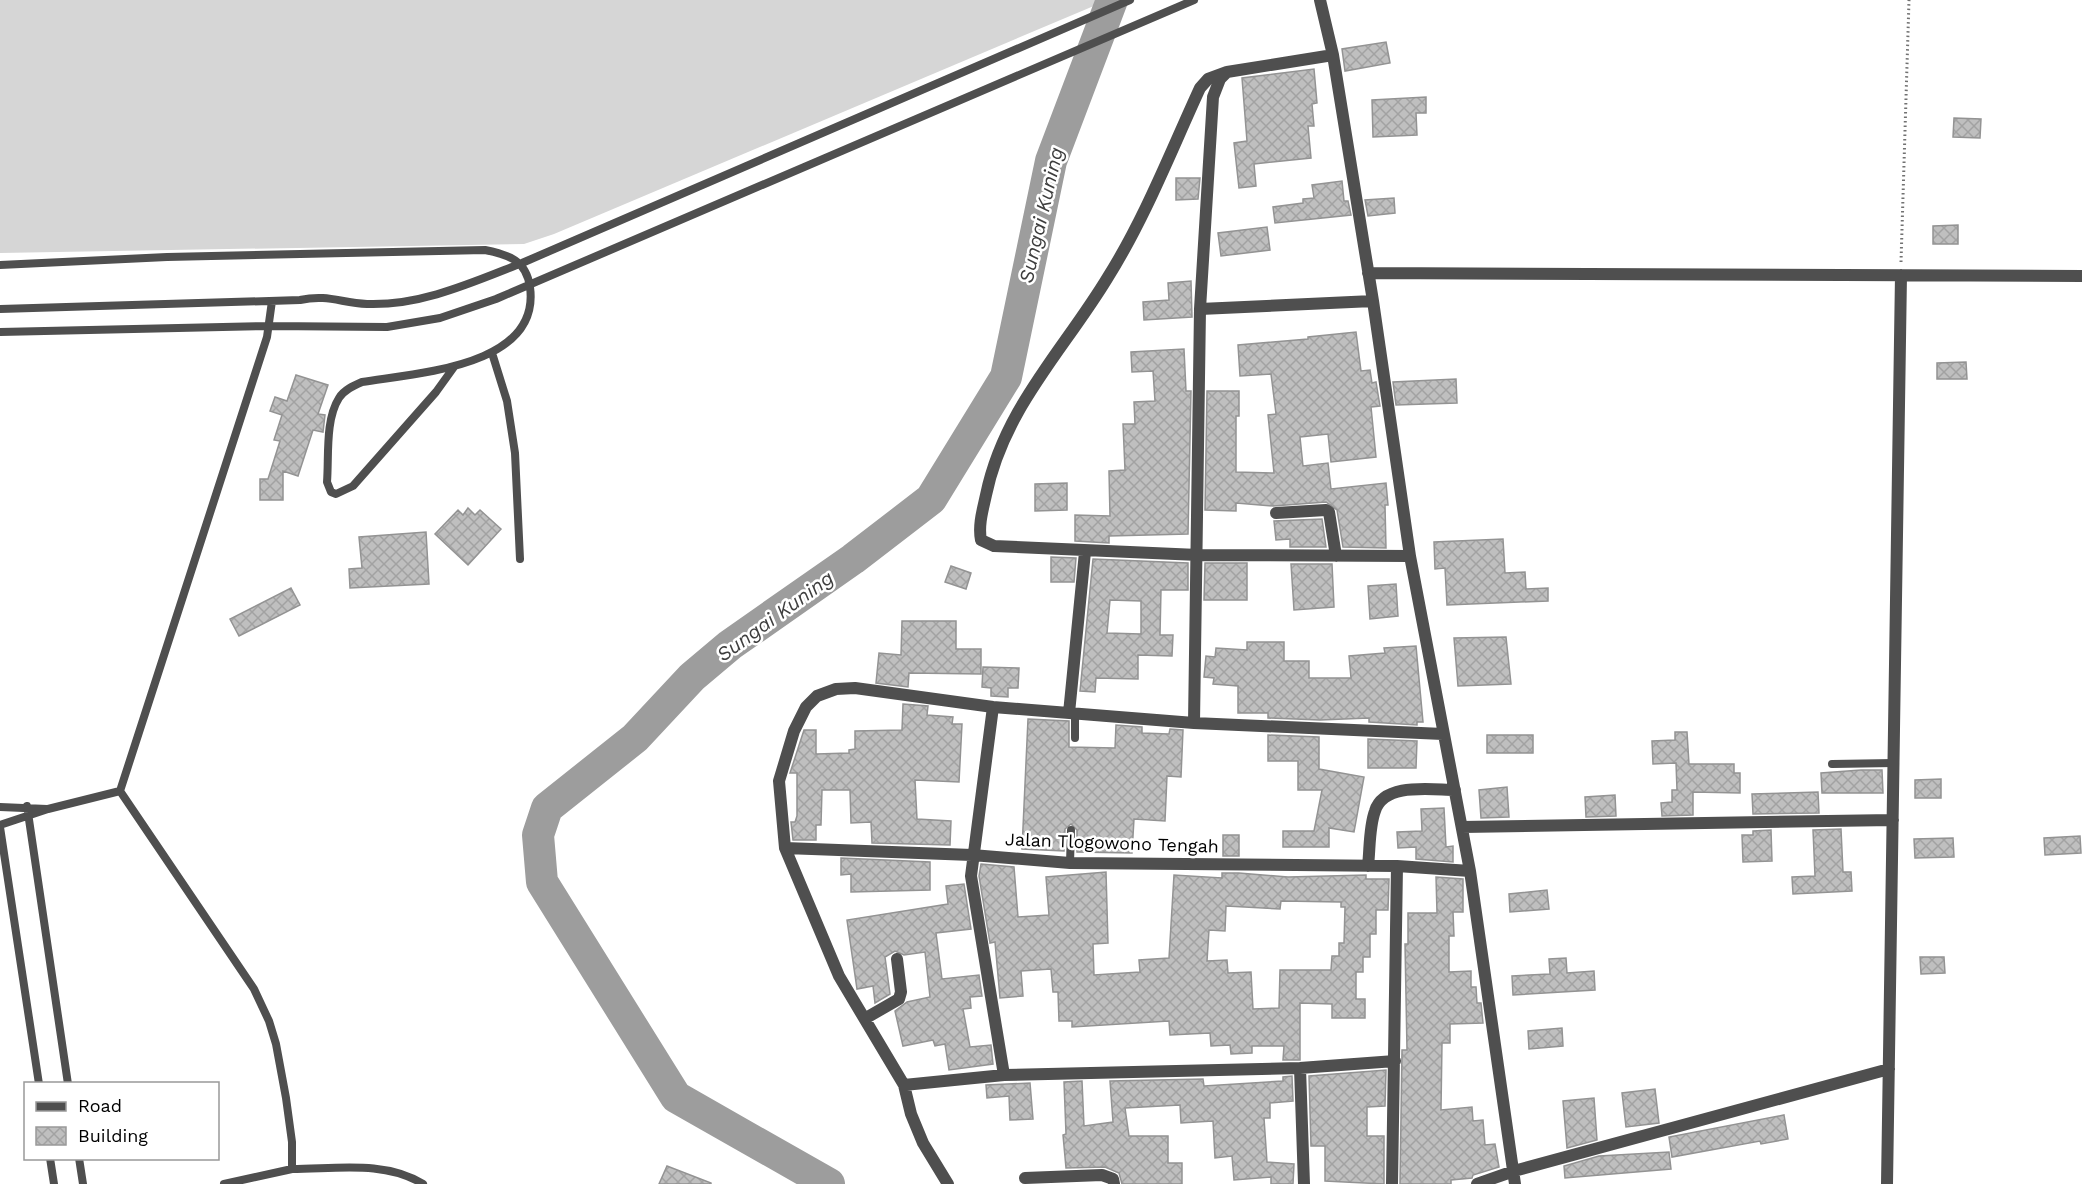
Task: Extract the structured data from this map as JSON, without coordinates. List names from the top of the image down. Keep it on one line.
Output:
{"streets":{"street":["Jalan Tlogowono Tengah"]},"water":["Sungai Kuning"],"legend":["Road","Building"]}
